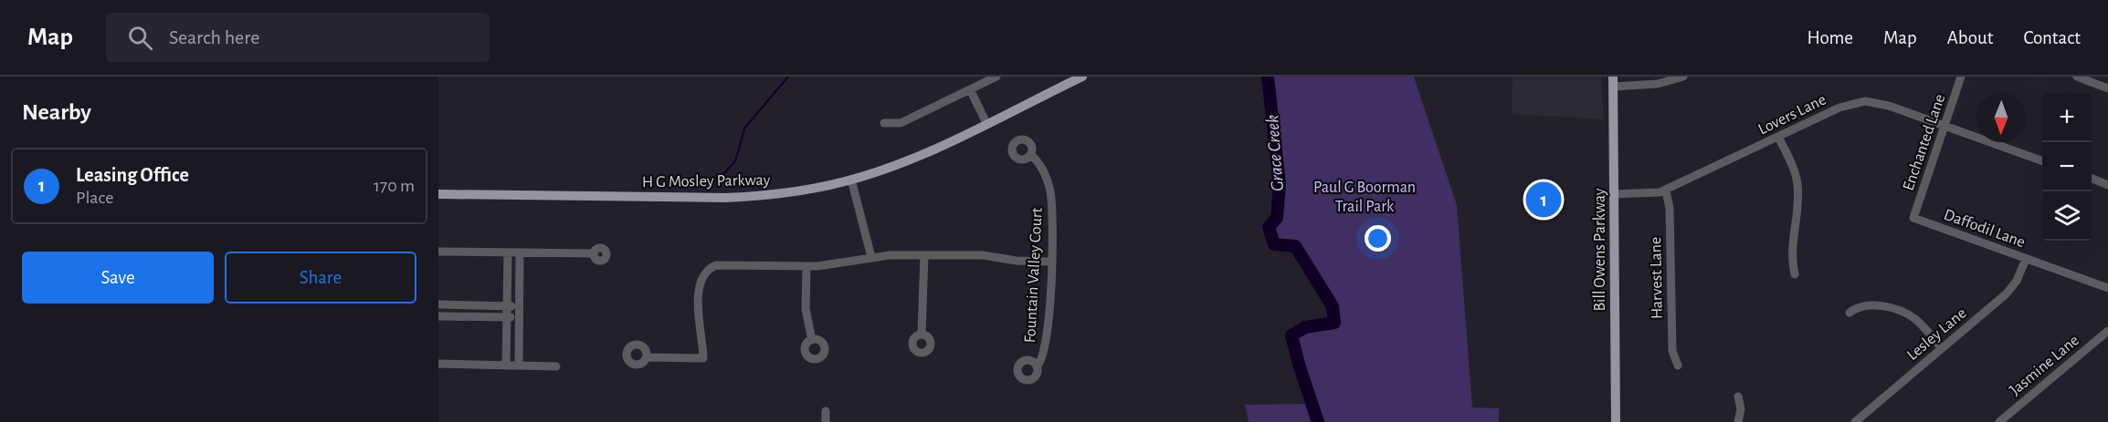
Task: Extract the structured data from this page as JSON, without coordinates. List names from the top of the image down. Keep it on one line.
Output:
{"streets":{"main road":["H G Mosley Parkway","Bill Owens Parkway"],"street":["Lovers Lane","Enchanted Lane","Daffodil Lane","Fountain Valley Court","Harvest Lane","Lesley Lane","Jasmine Lane"]},"crossings":[["Lovers Lane","Enchanted Lane"],["Lovers Lane","Bill Owens Parkway"],["Lovers Lane","Harvest Lane"],["Enchanted Lane","Daffodil Lane"],["Daffodil Lane","Lesley Lane"]],"water":["Grace Creek"],"parks":["Paul G Boorman Trail Park"],"north":"bottom","page":{"header":"Map","search":"Search here","nav":["Home","Map","About","Contact"],"heading":"Nearby","map_buttons":["+","−"],"list":[{"mark":"1","name":"Leasing Office","note":"Place","value":"170 m"}],"pins":"1","buttons":["Save","Share"]}}
